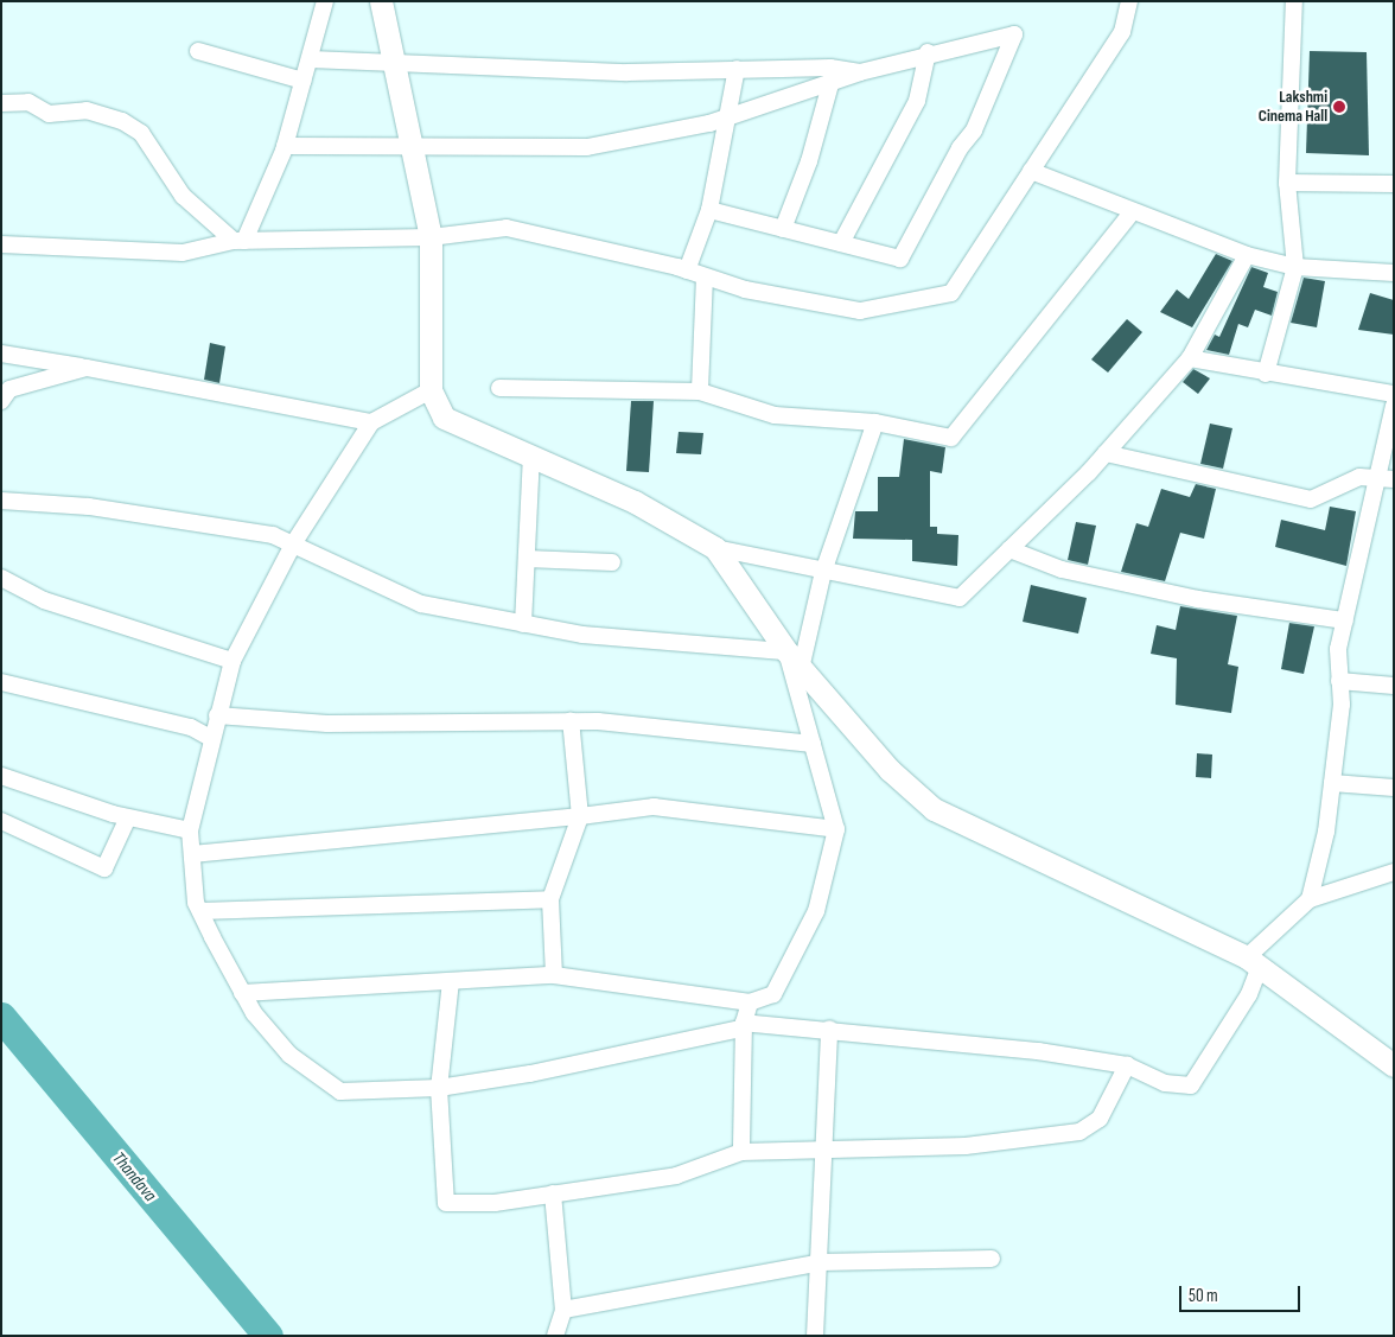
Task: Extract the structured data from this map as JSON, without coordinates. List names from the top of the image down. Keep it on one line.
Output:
{"water":["Thandava"],"places":["Lakshmi Cinema Hall"],"scale_bar":"50 m"}
